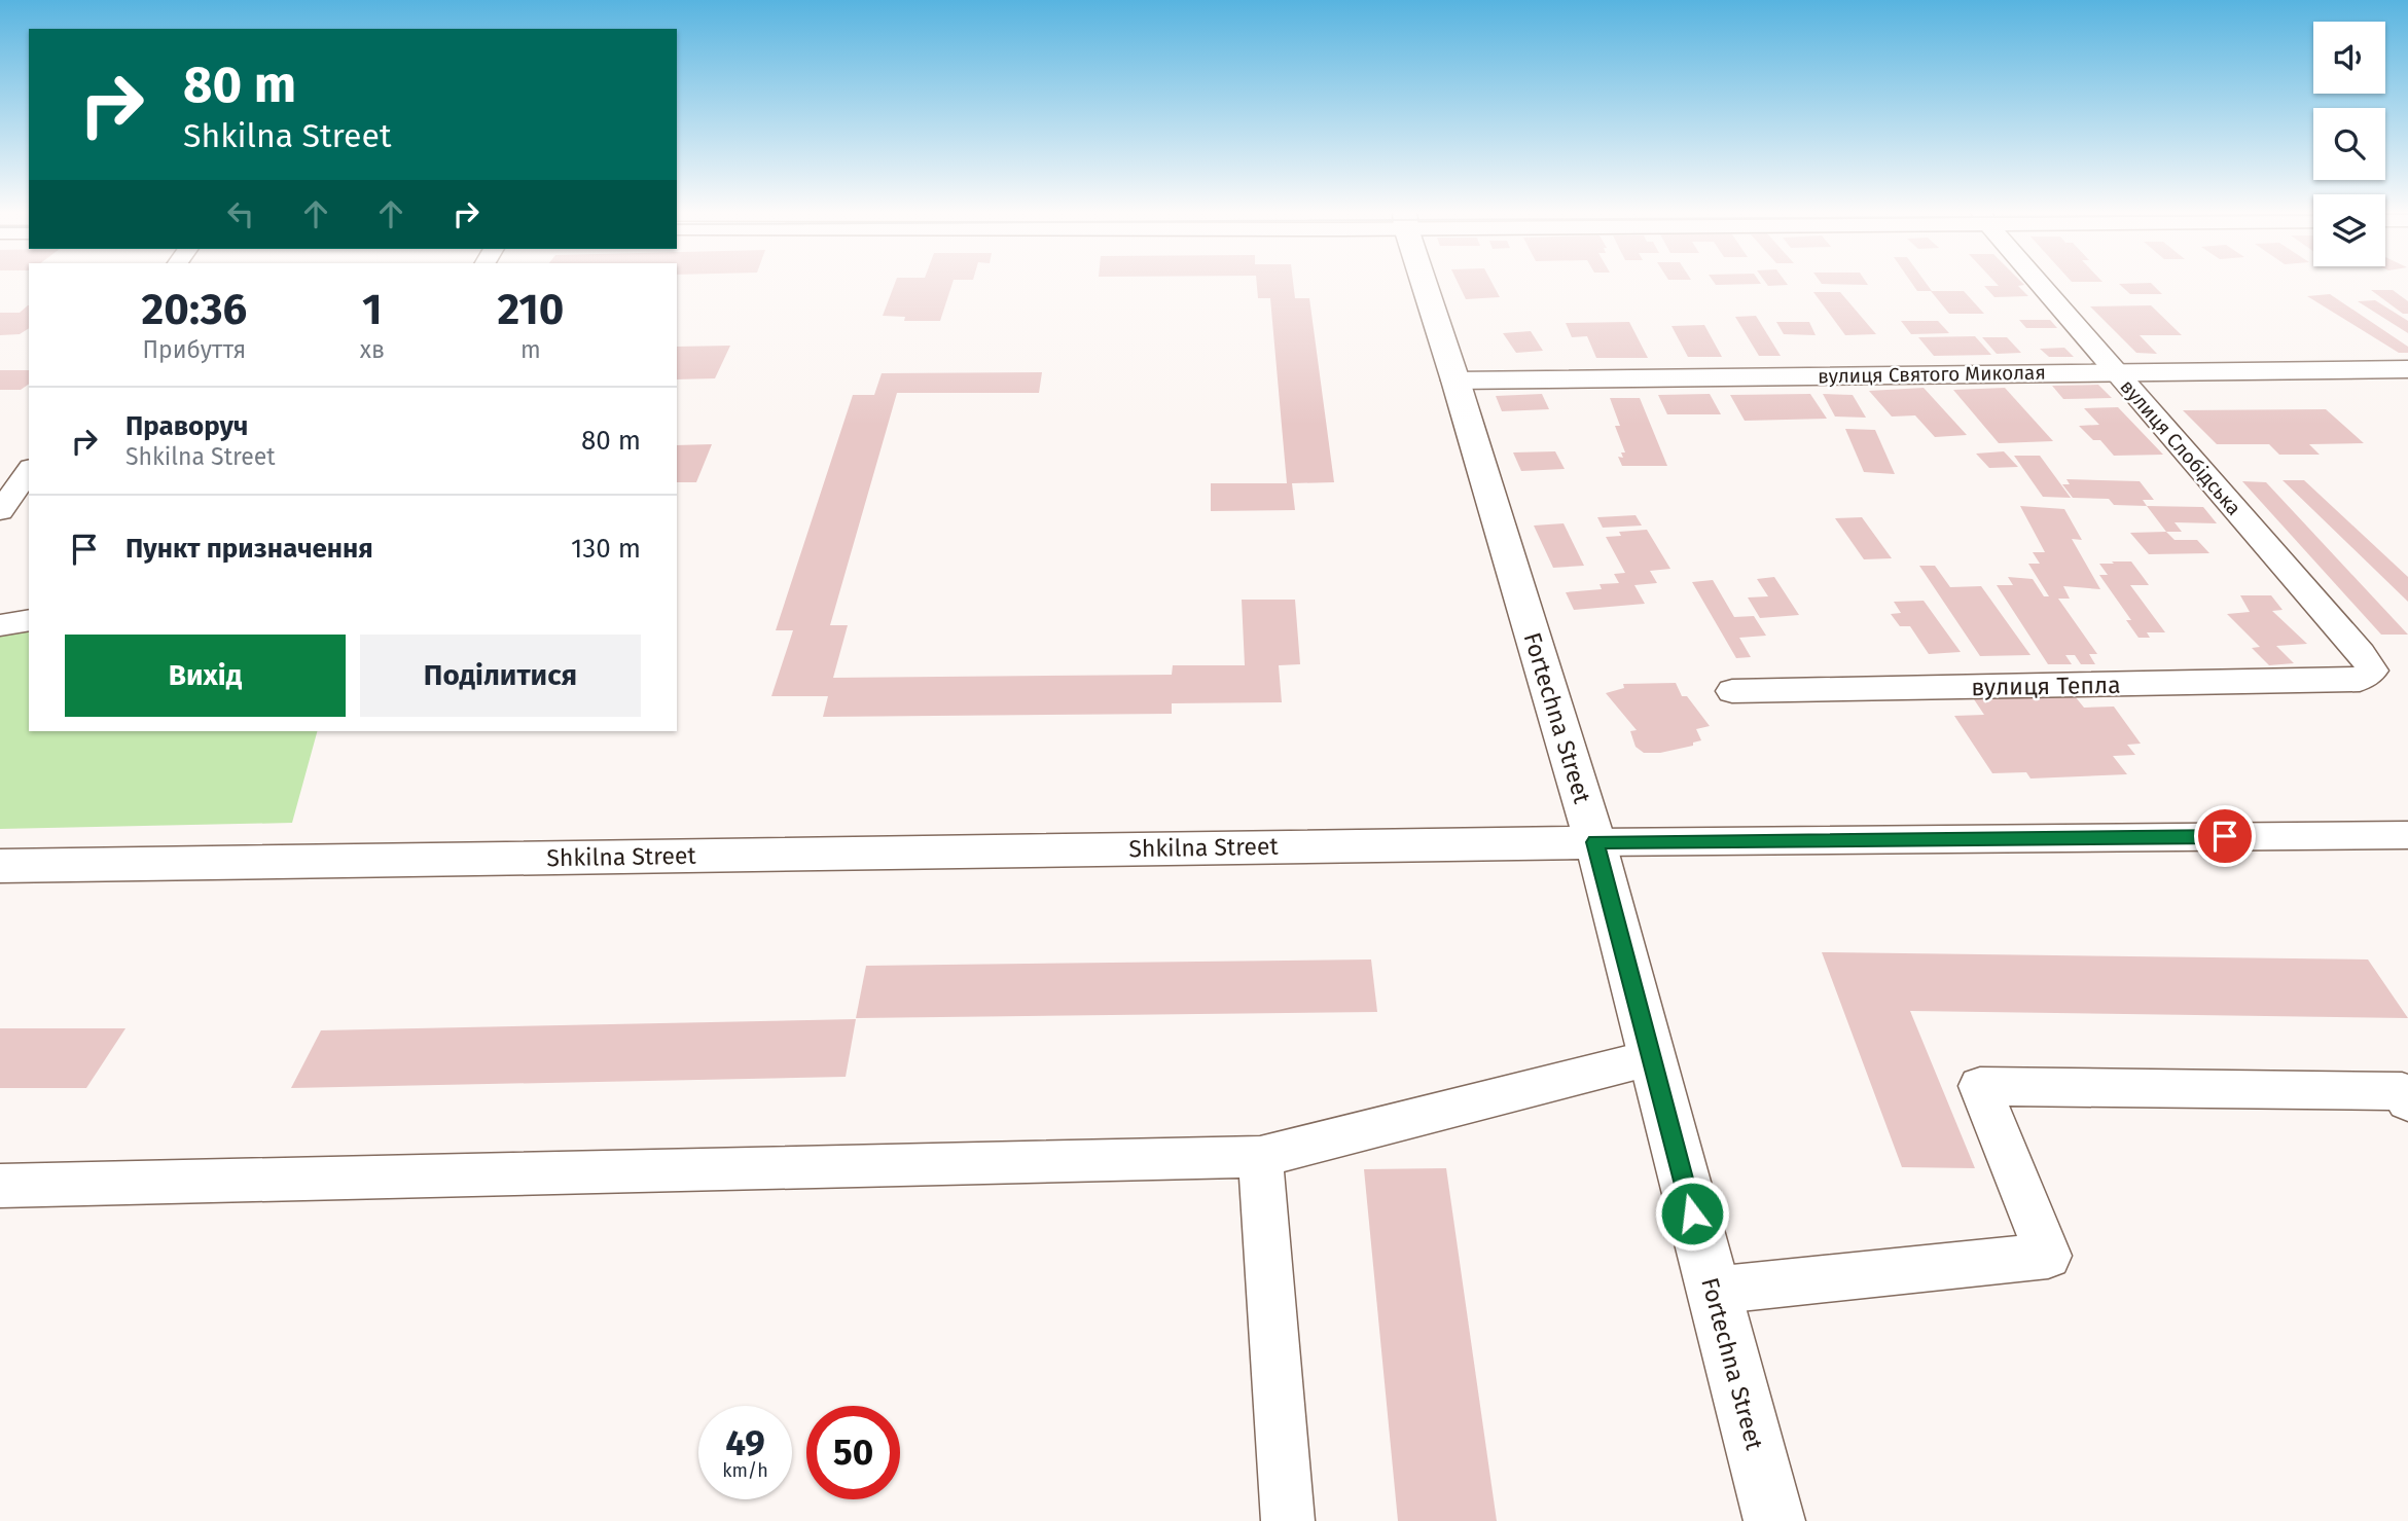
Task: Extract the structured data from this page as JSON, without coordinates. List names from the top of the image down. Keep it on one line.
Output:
{"streets":{"main road":["вулиця Святого Миколая","Fortechna Street","Shkilna Street"],"street":["вулиця Слобідська","вулиця Тепла"]},"crossings":[["вулиця Святого Миколая","вулиця Слобідська"],["вулиця Святого Миколая","Fortechna Street"],["вулиця Слобідська","вулиця Тепла"],["Fortechna Street","Shkilna Street"]],"page":{"turn":["80 m","Shkilna Street"],"eta":["20:36","Прибуття","1","хв","210","m"],"list":[{"name":"Праворуч","note":"Shkilna Street","value":"80 m"},{"name":"Пункт призначення","value":"130 m"}],"buttons":["Вихід","Поділитися"],"speed":"49 km/h","limit":"50"}}
